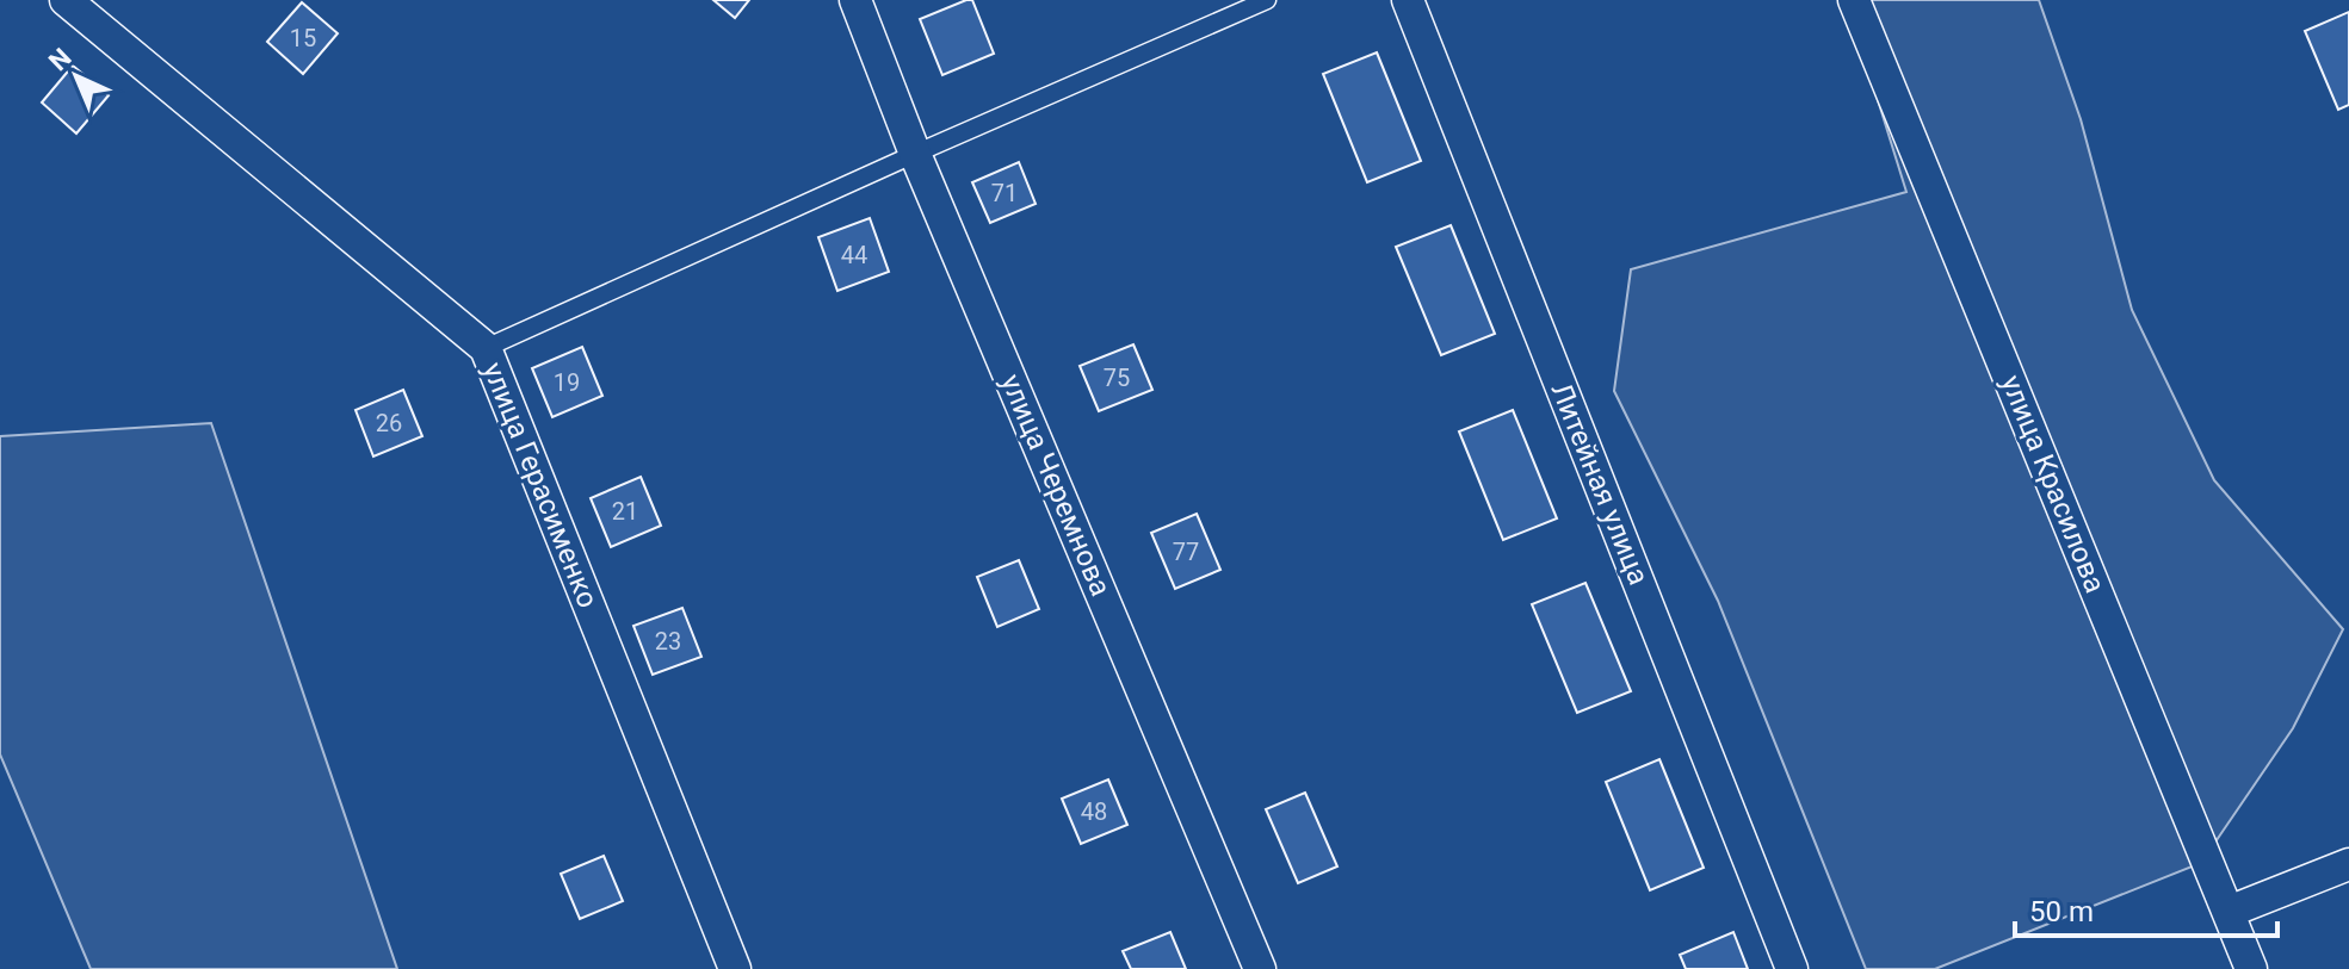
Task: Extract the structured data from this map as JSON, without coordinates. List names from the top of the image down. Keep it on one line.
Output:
{"streets":{"street":["Литейная улица","улица Красилова","улица Герасименко","улица Черемнова"]},"house_numbers":["15","71","44","75","19","26","21","77","23","48"],"scale_bar":"50 m","north":"top left"}
